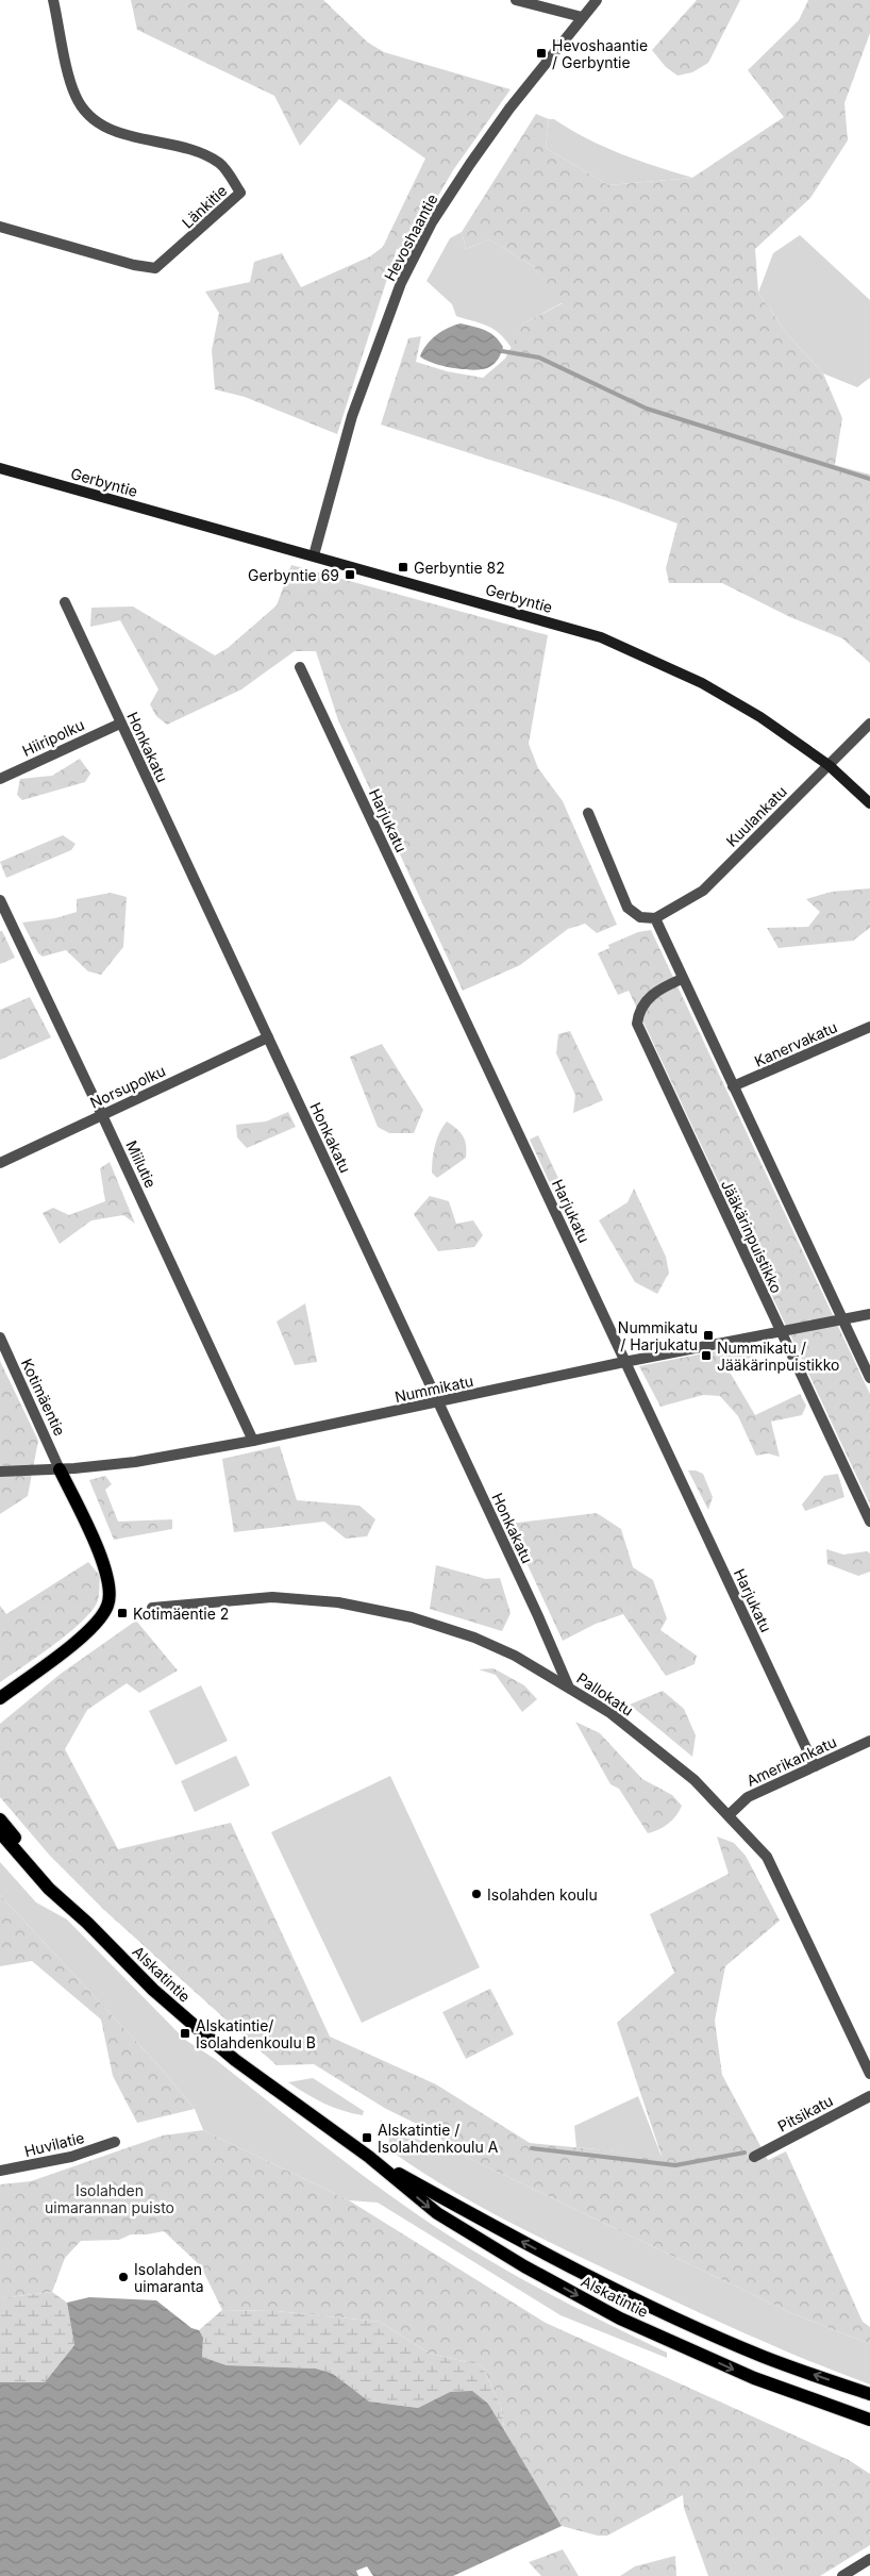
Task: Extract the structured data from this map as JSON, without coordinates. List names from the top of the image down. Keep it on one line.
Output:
{"streets":{"main road":["Gerbyntie","Alskatintie"],"street":["Länkitie","Hevoshaantie","Hiiripolku","Honkakatu","Kuulankatu","Harjukatu","Kanervakatu","Norsupolku","Miilutie","Jääkärinpuistikko","Nummikatu","Kotimäentie","Pallokatu","Amerikankatu","Pitsikatu","Huvilatie"]},"crossings":[["Hevoshaantie","Gerbyntie"],["Gerbyntie","Kuulankatu"],["Hiiripolku","Honkakatu"],["Honkakatu","Norsupolku"],["Honkakatu","Nummikatu"],["Honkakatu","Pallokatu"],["Harjukatu","Nummikatu"],["Harjukatu","Amerikankatu"],["Norsupolku","Miilutie"],["Miilutie","Nummikatu"],["Jääkärinpuistikko","Nummikatu"],["Nummikatu","Kotimäentie"],["Pallokatu","Amerikankatu"]],"parks":["Isolahden uimarannan puisto"],"places":{"transit":["Hevoshaantie / Gerbyntie","Gerbyntie 82","Gerbyntie 69","Nummikatu / Harjukatu","Nummikatu / Jääkärinpuistikko","Kotimäentie 2","Alskatintie/ Isolahdenkoulu B","Alskatintie / Isolahdenkoulu A"],"other":["Isolahden koulu","Isolahden uimaranta"]}}
